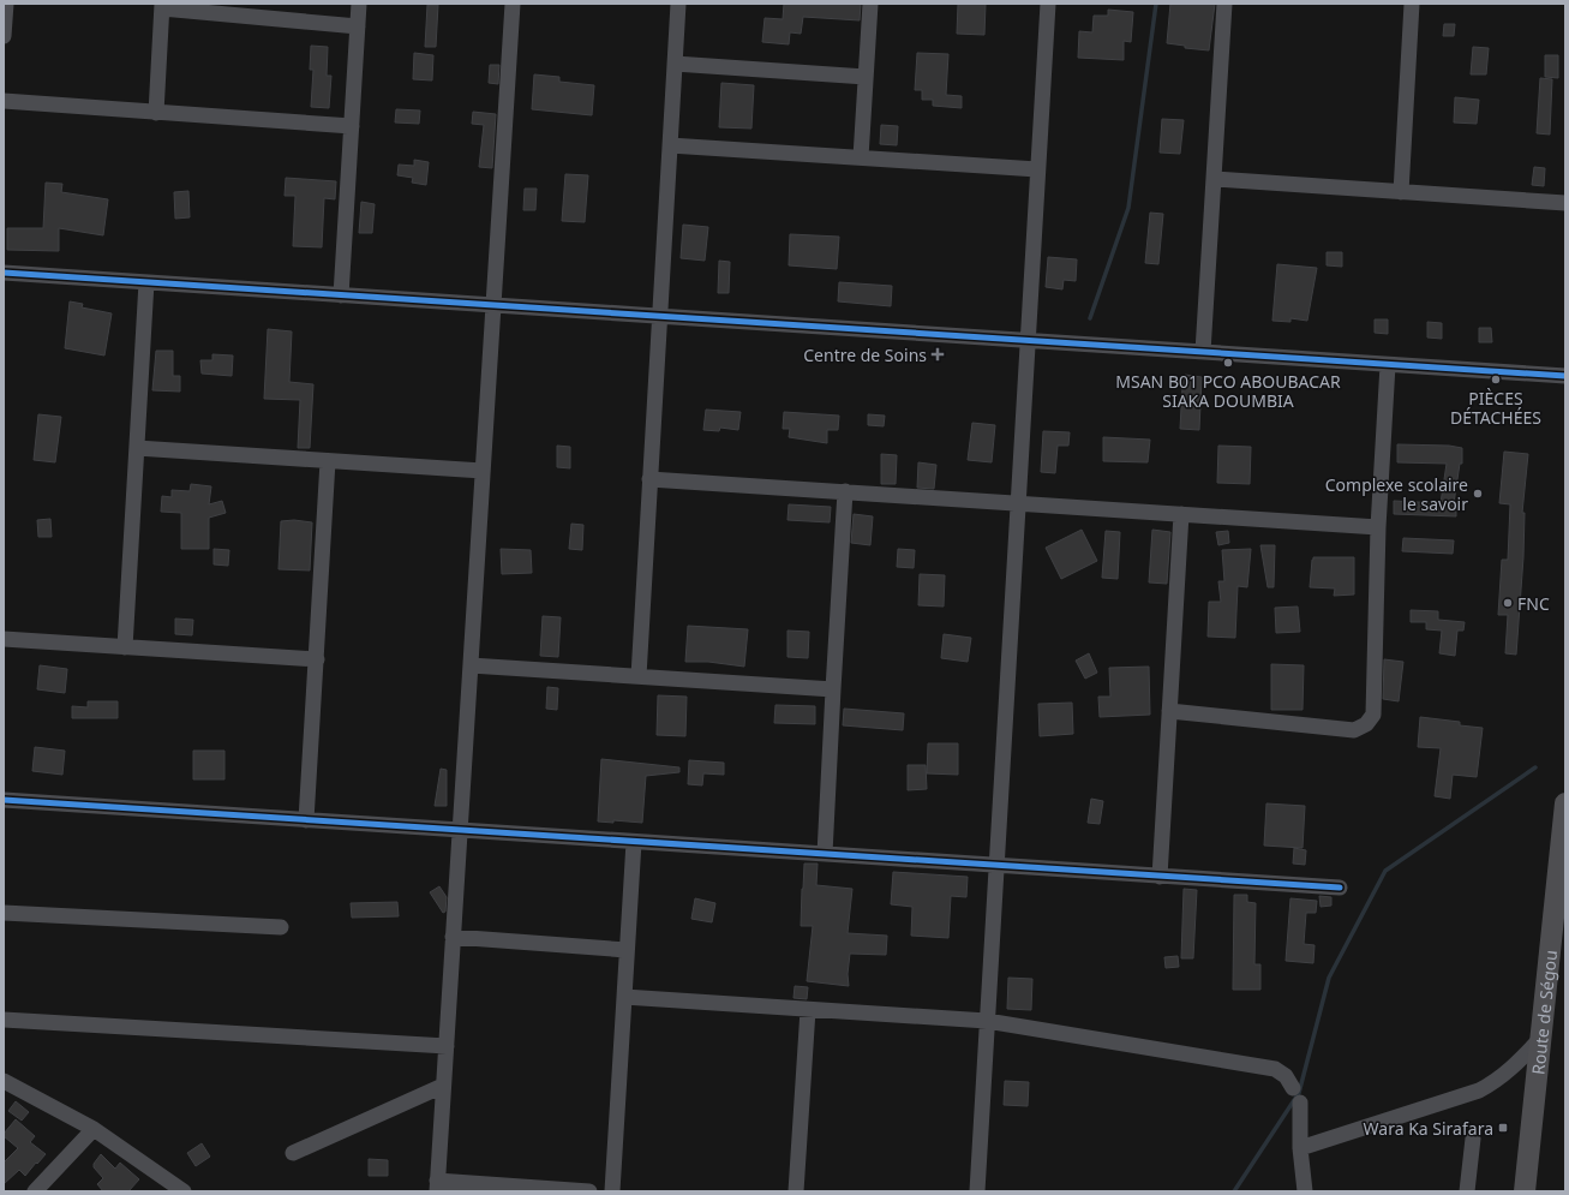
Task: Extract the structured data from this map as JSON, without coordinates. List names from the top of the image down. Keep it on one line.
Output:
{"streets":{"highway":["Route de Ségou"]},"places":{"health":["Centre de Soins"],"other":["MSAN B01 PCO ABOUBACAR SIAKA DOUMBIA","PIÈCES DÉTACHÉES","Complexe scolaire le savoir","FNC"],"transit":["Wara Ka Sirafara"]}}
